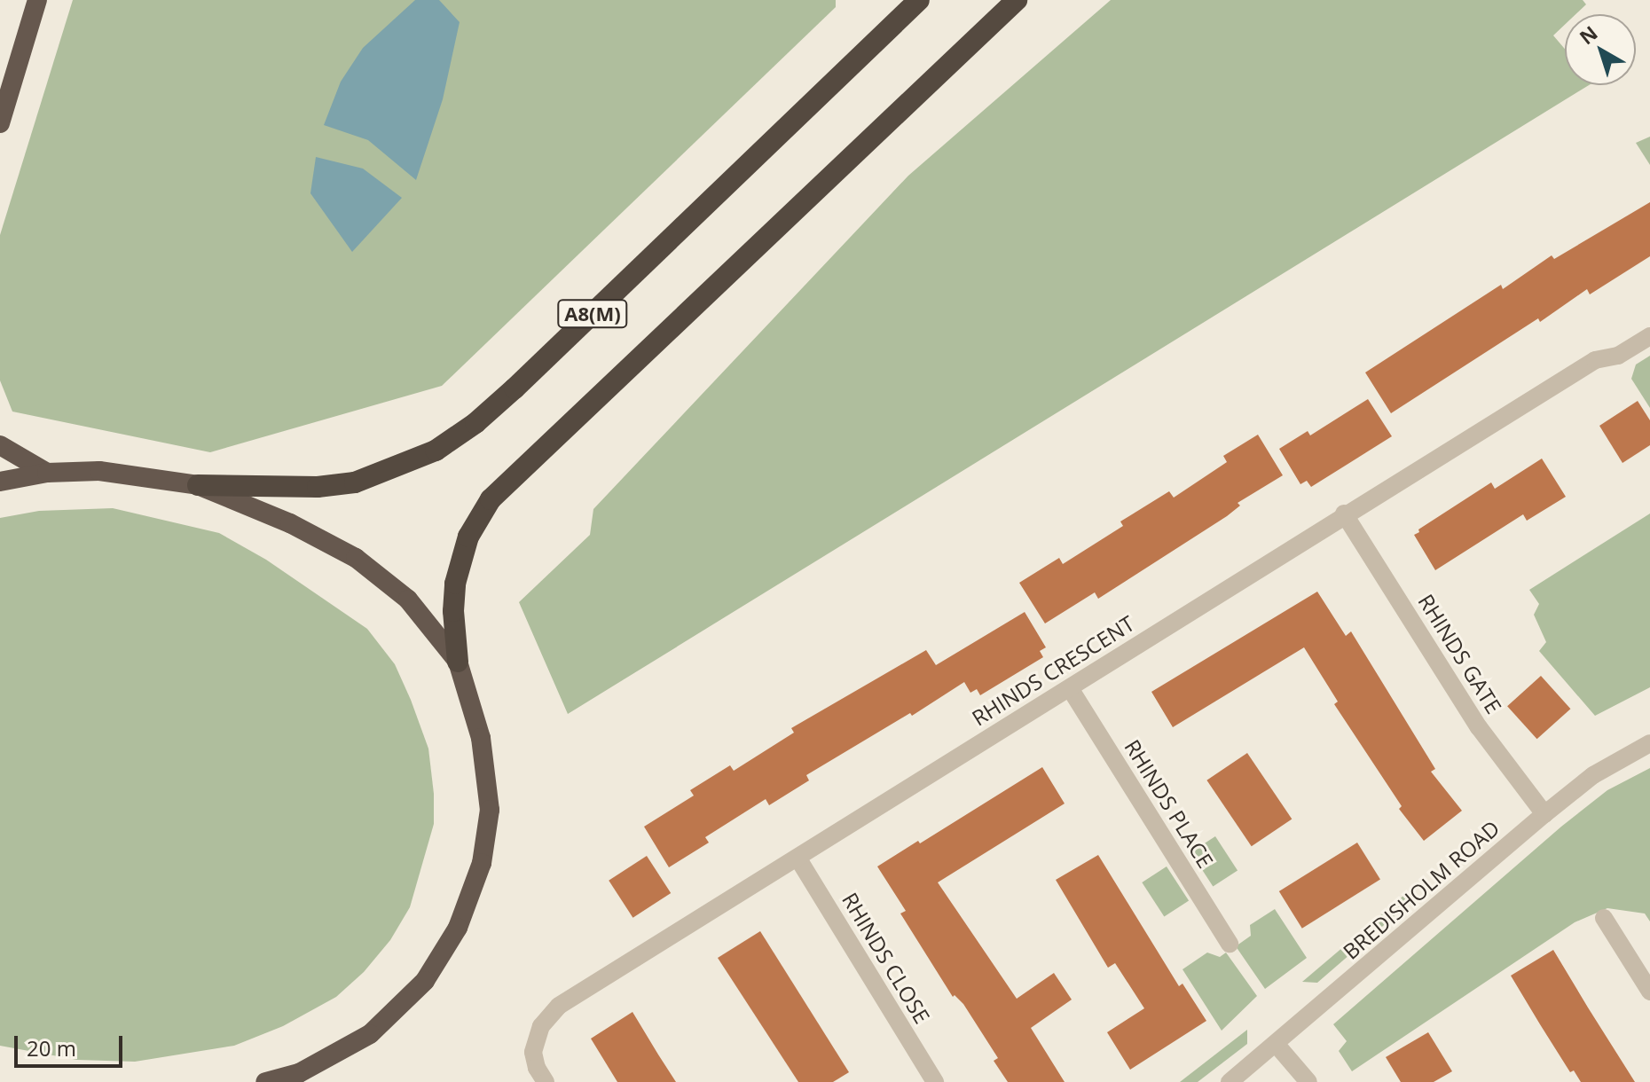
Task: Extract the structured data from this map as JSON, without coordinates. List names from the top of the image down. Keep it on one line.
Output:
{"streets":{"highway":["A8(M)"],"street":["RHINDS GATE","RHINDS CRESCENT","RHINDS PLACE","BREDISHOLM ROAD","RHINDS CLOSE"]},"crossings":[["RHINDS GATE","RHINDS CRESCENT"],["RHINDS GATE","BREDISHOLM ROAD"],["RHINDS CRESCENT","RHINDS PLACE"],["RHINDS CRESCENT","RHINDS CLOSE"]],"scale_bar":"20 m","north":"top left"}
